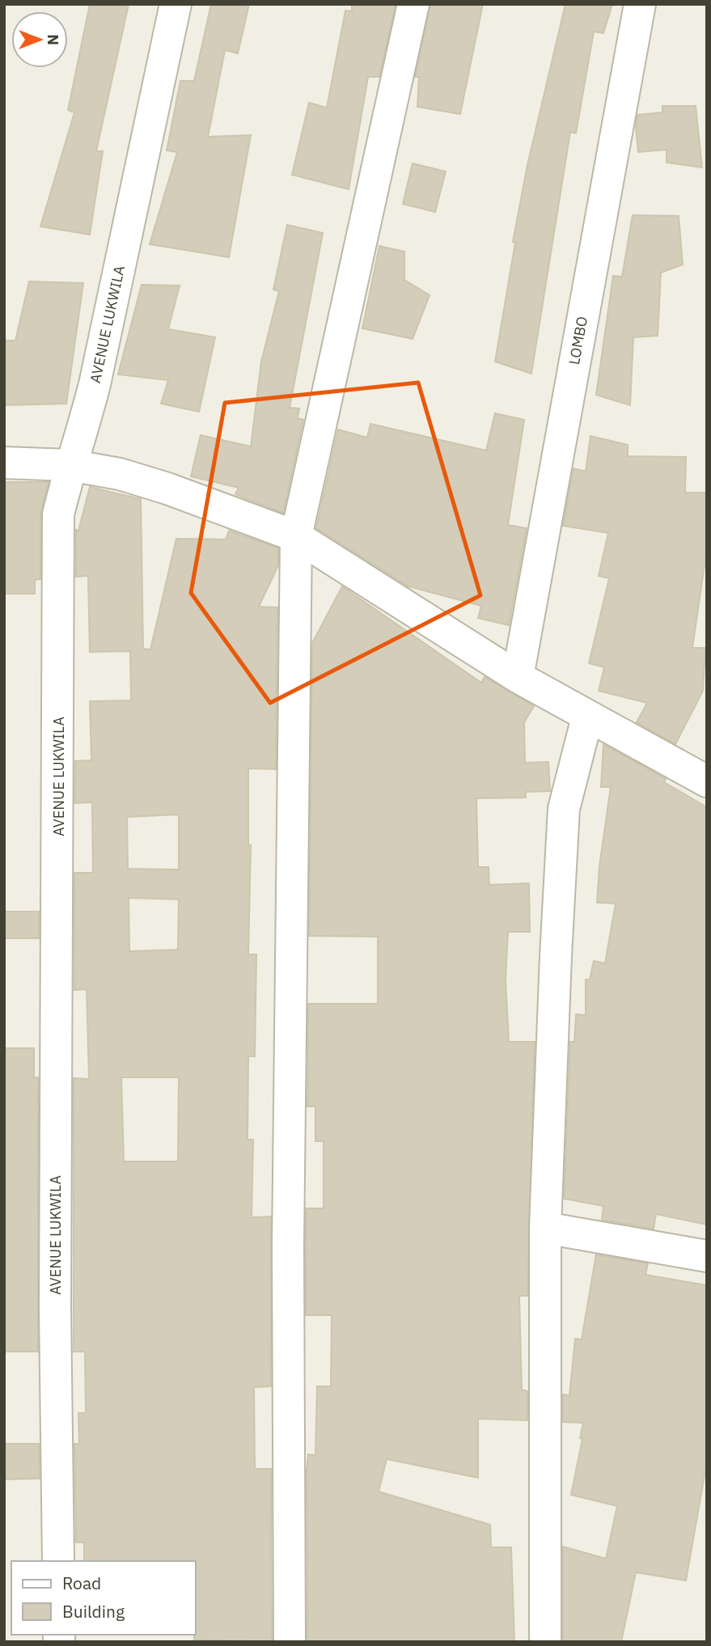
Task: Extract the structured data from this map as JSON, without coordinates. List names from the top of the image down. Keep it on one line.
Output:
{"streets":{"street":["AVENUE LUKWILA","LOMBO"]},"legend":["Road","Building"],"north":"right"}
